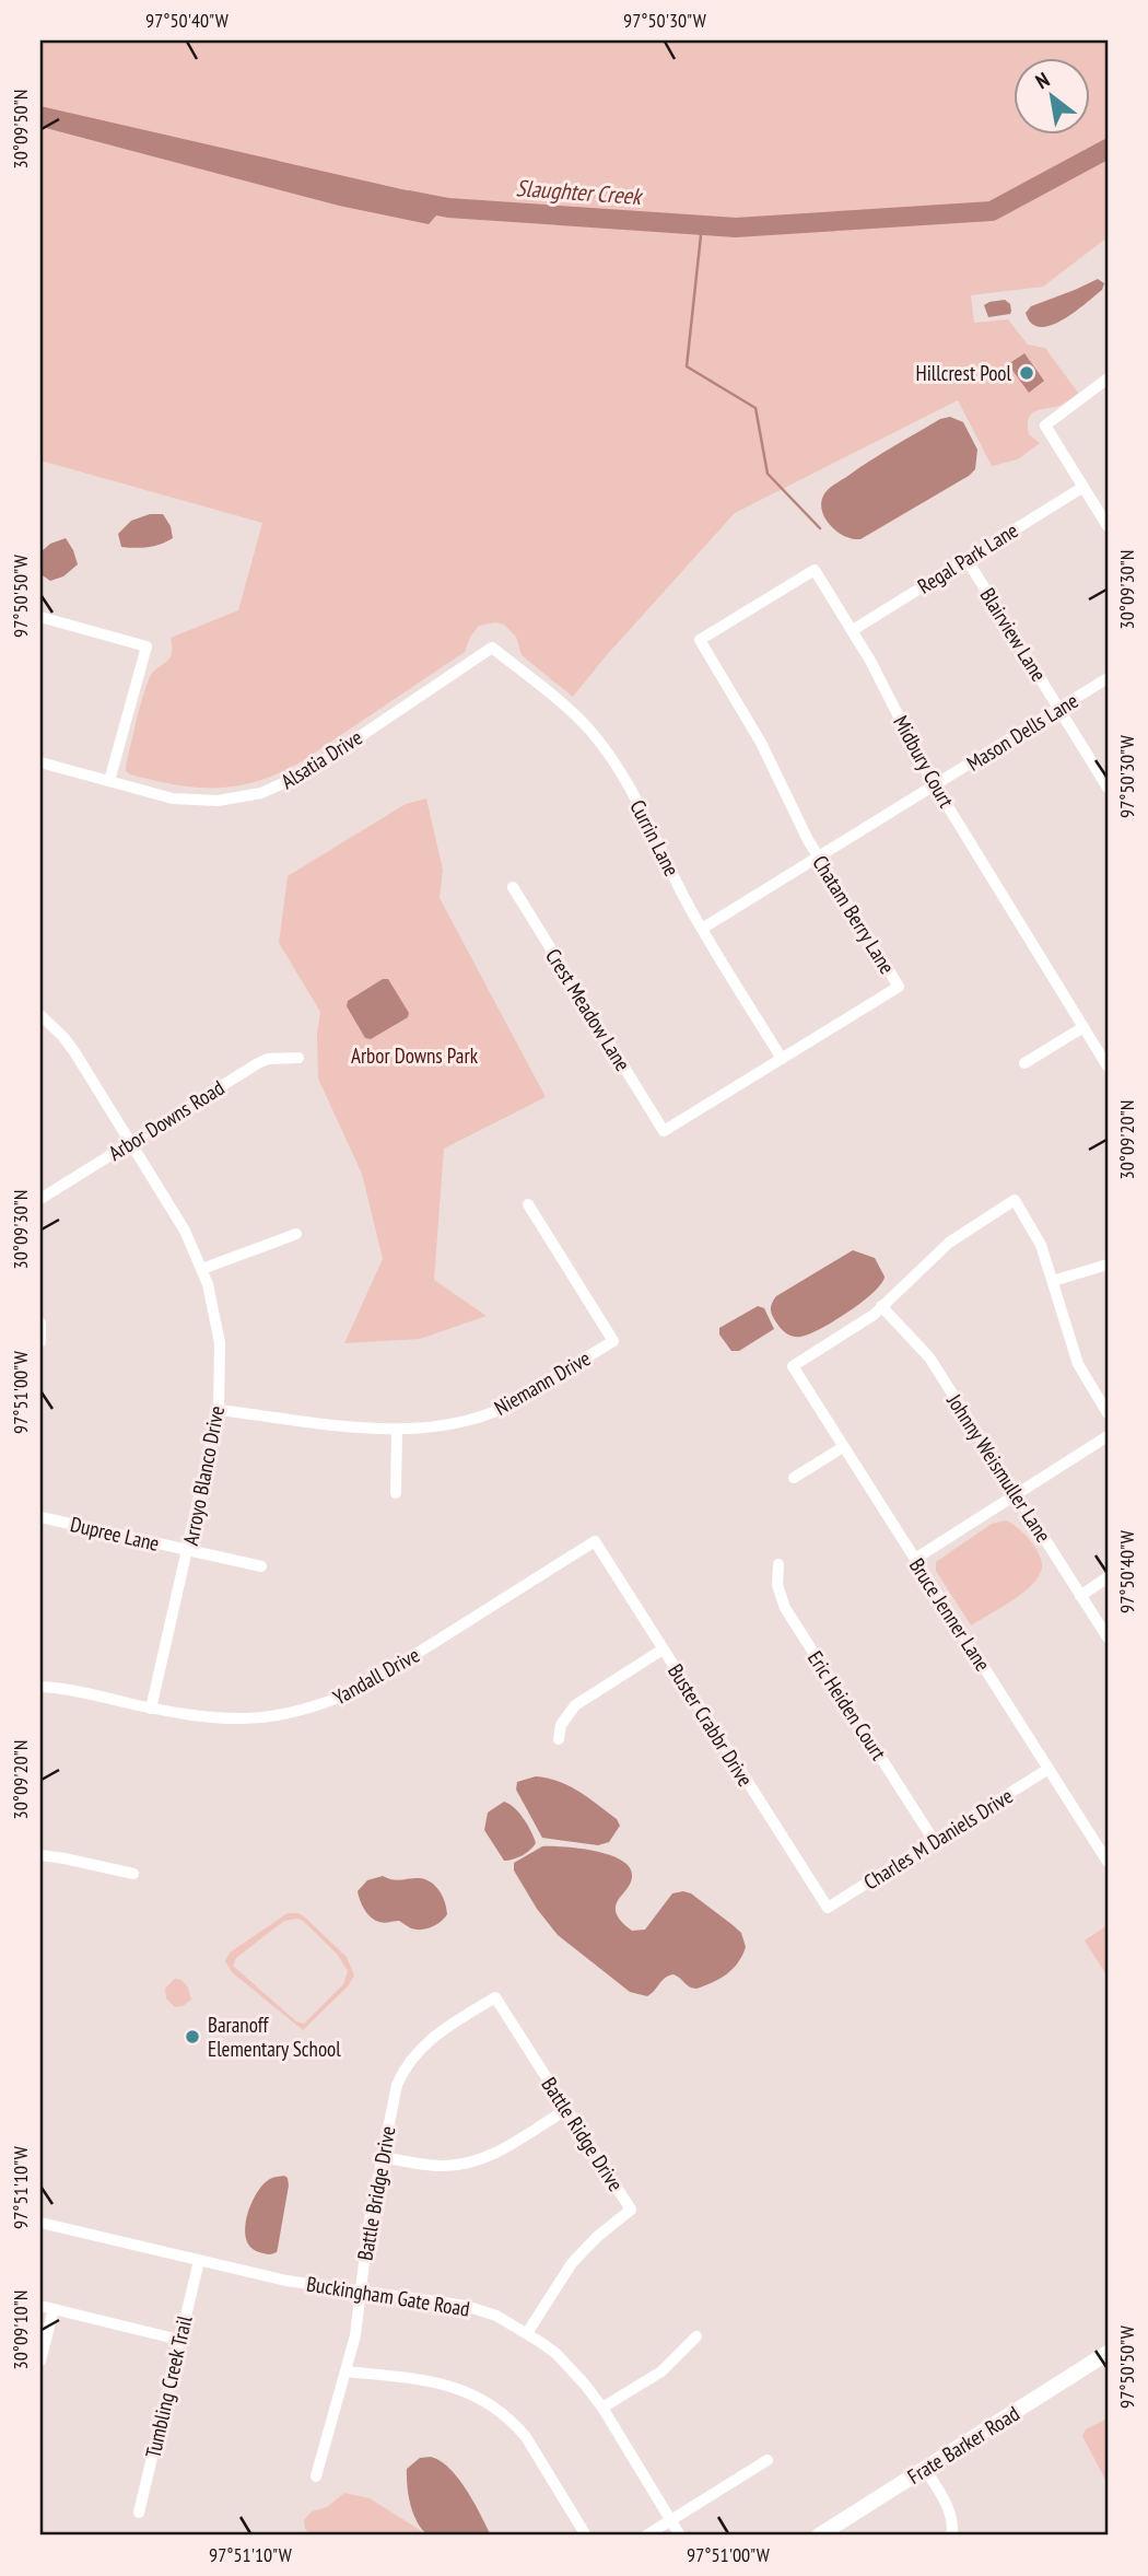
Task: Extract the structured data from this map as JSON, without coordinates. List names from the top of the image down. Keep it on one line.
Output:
{"streets":{"street":["Regal Park Lane","Blairview Lane","Mason Dells Lane","Alsatia Drive","Midbury Court","Currin Lane","Chatam Berry Lane","Crest Meadow Lane","Arbor Downs Road","Niemann Drive","Johnny Weismuller Lane","Arroyo Blanco Drive","Dupree Lane","Bruce Jenner Lane","Yandall Drive","Eric Heiden Court","Buster Crabbr Drive","Charles M Daniels Drive","Battle Ridge Drive","Battle Bridge Drive","Buckingham Gate Road","Tumbling Creek Trail","Frate Barker Road"]},"crossings":[["Regal Park Lane","Blairview Lane"],["Regal Park Lane","Midbury Court"],["Blairview Lane","Mason Dells Lane"],["Mason Dells Lane","Midbury Court"],["Mason Dells Lane","Currin Lane"],["Mason Dells Lane","Chatam Berry Lane"],["Alsatia Drive","Currin Lane"],["Midbury Court","Chatam Berry Lane"],["Currin Lane","Chatam Berry Lane"],["Chatam Berry Lane","Crest Meadow Lane"],["Arbor Downs Road","Arroyo Blanco Drive"],["Niemann Drive","Arroyo Blanco Drive"],["Johnny Weismuller Lane","Bruce Jenner Lane"],["Arroyo Blanco Drive","Dupree Lane"],["Arroyo Blanco Drive","Yandall Drive"],["Bruce Jenner Lane","Charles M Daniels Drive"],["Yandall Drive","Buster Crabbr Drive"],["Eric Heiden Court","Charles M Daniels Drive"],["Buster Crabbr Drive","Charles M Daniels Drive"],["Battle Ridge Drive","Battle Bridge Drive"],["Battle Ridge Drive","Buckingham Gate Road"],["Battle Bridge Drive","Buckingham Gate Road"],["Buckingham Gate Road","Tumbling Creek Trail"]],"water":["Slaughter Creek"],"parks":["Arbor Downs Park"],"places":["Hillcrest Pool","Baranoff Elementary School"],"north":"top left","coordinates":["97°50'40\"W","97°50'30\"W","30°09'50\"N","30°09'30\"N","97°50'50\"W","30°09'20\"N","97°51'00\"W","97°51'10\"W","30°09'10\"N"]}
